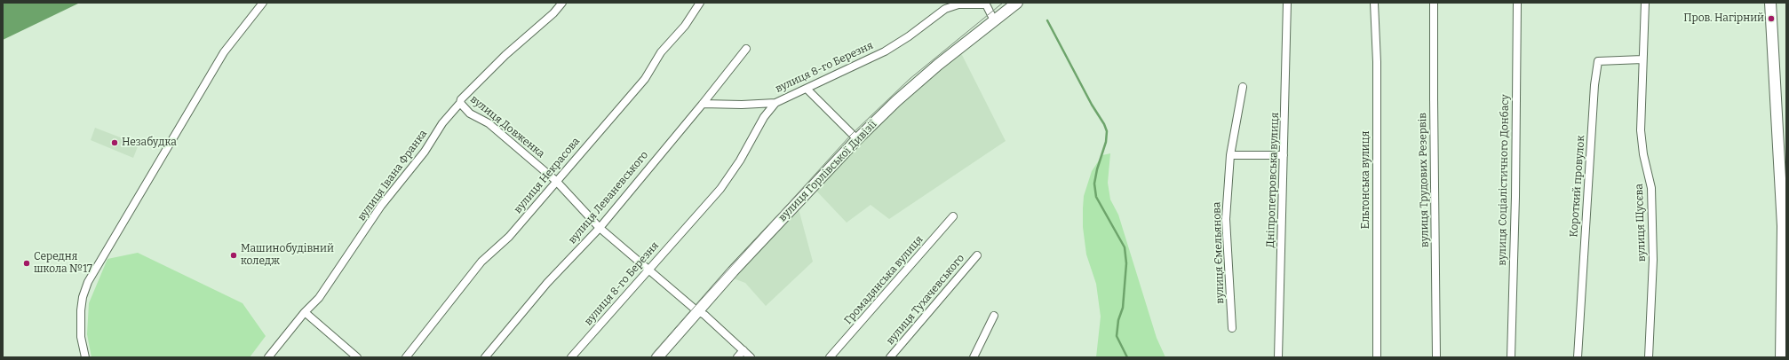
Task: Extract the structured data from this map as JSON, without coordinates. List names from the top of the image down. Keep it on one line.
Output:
{"streets":{"main road":["вулиця Горлівської Дивізії"],"street":["вулиця 8-го Березня","вулиця Довженка","вулиця Івана Франка","вулиця Некрасова","Дніпропетровська вулиця","Ельтонська вулиця","вулиця Трудових Резервів","вулиця Соціалістичного Донбасу","Короткий провулок","вулиця Леваневського","вулиця Щусєва","вулиця Ємельянова","Громадянська вулиця","вулиця Тухачевського"]},"crossings":[["вулиця 8-го Березня","вулиця Довженка"],["вулиця 8-го Березня","вулиця Горлівської Дивізії"],["вулиця Довженка","вулиця Горлівської Дивізії"],["вулиця Довженка","вулиця Івана Франка"],["вулиця Довженка","вулиця Некрасова"],["вулиця Довженка","вулиця Леваневського"],["Короткий провулок","вулиця Щусєва"]],"places":["Пров. Нагірний","Незабудка","Машинобудівний коледж","Середня школа №17"]}
